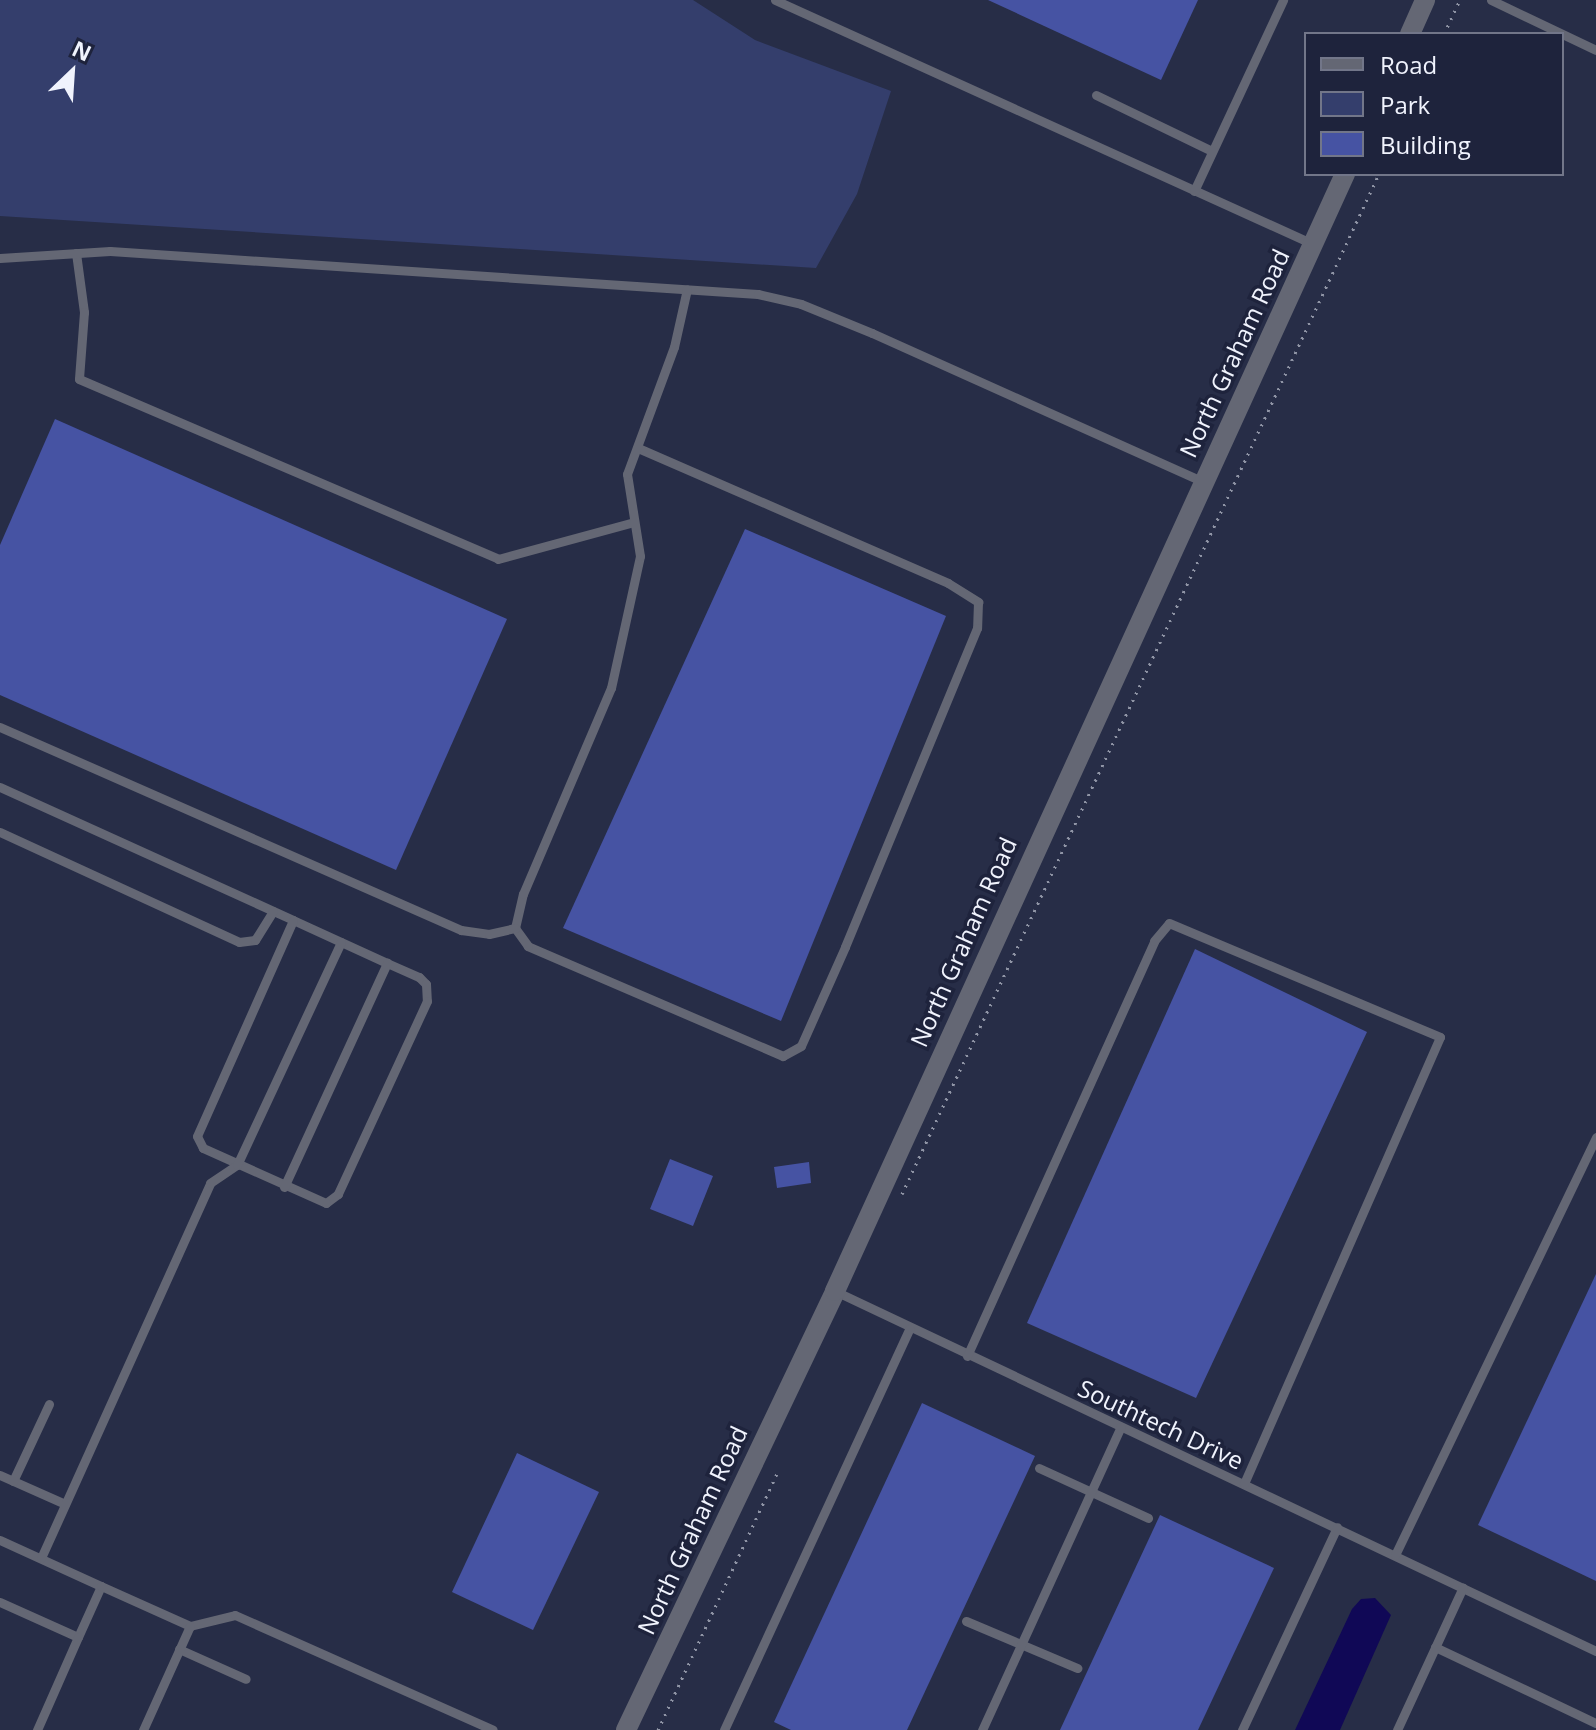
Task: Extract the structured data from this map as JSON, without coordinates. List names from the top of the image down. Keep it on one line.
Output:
{"streets":{"street":["North Graham Road"],"lane":["Southtech Drive"]},"crossings":[["North Graham Road","Southtech Drive"]],"legend":["Road","Park","Building"],"north":"top right"}
